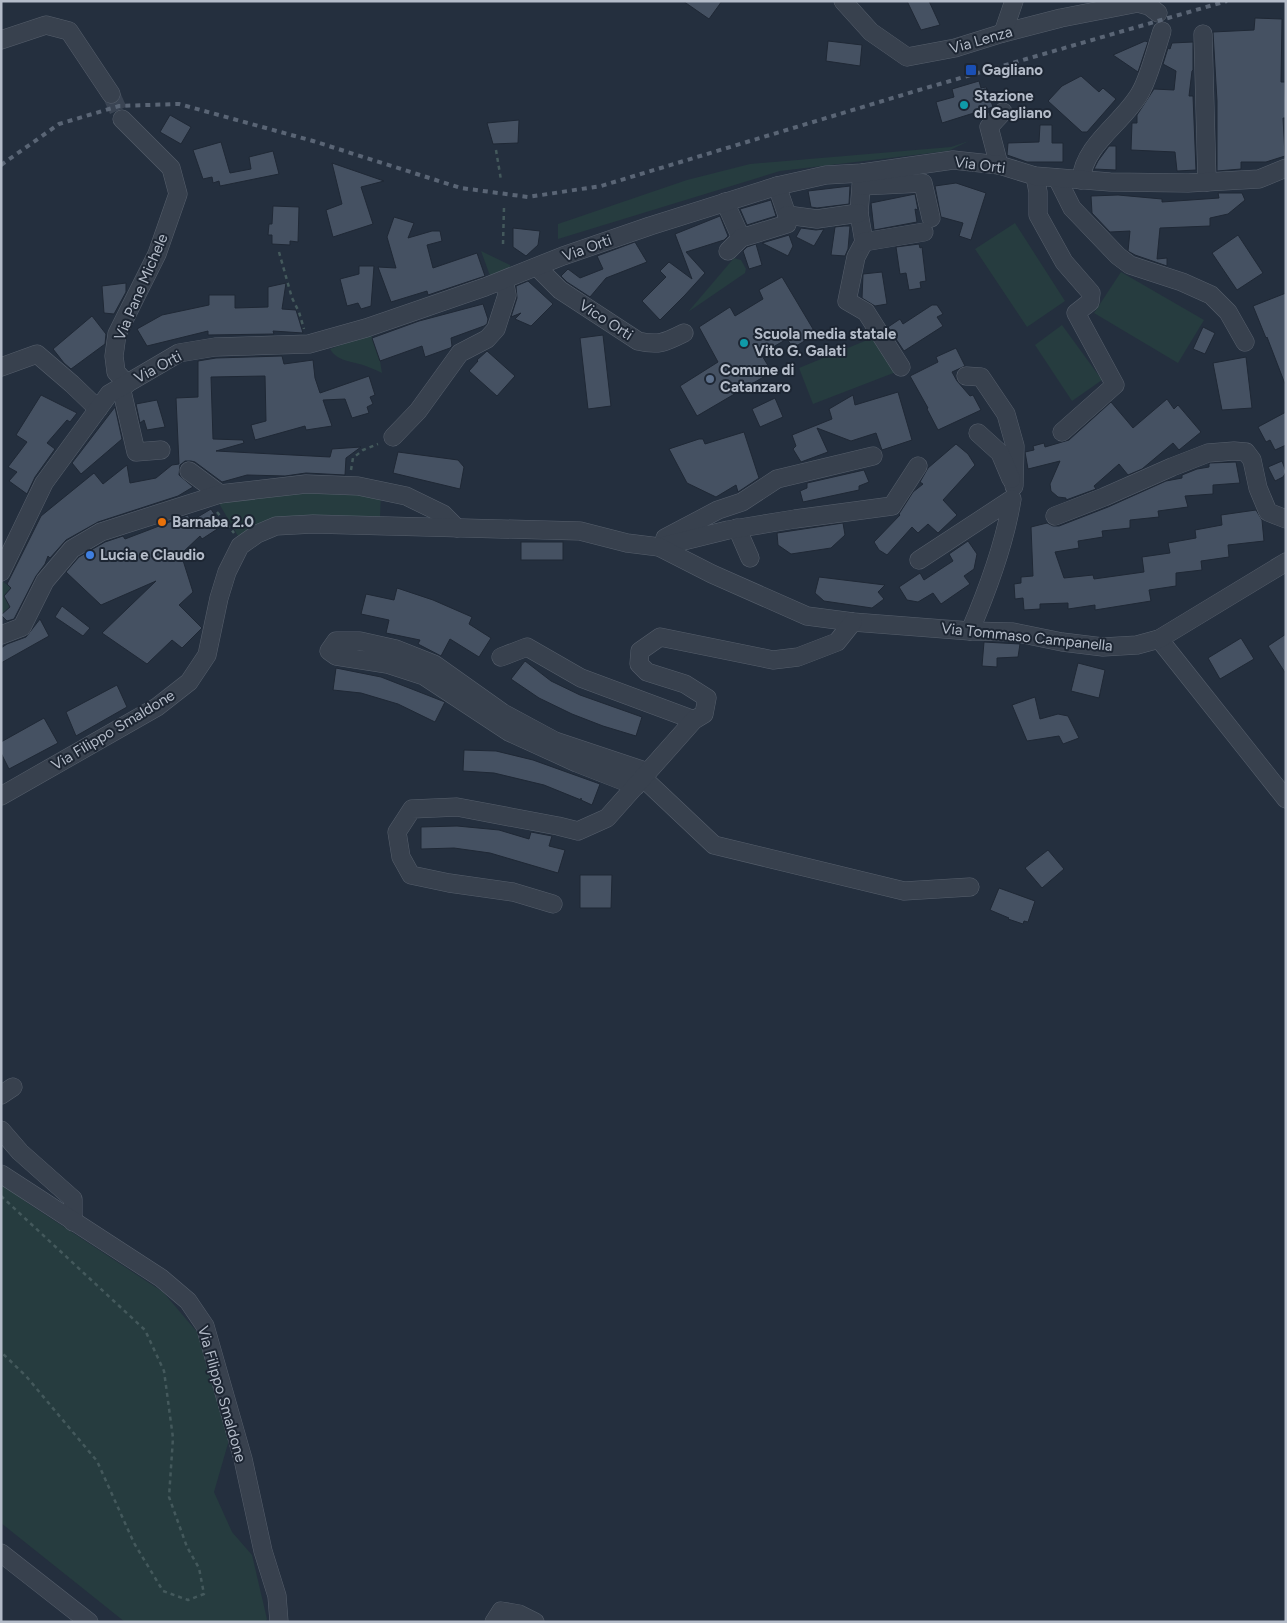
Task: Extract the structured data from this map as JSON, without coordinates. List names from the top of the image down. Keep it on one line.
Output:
{"streets":{"street":["Via Lenza","Via Orti","Via Pane Michele","Vico Orti","Via Tommaso Campanella","Via Filippo Smaldone"]},"crossings":[["Via Orti","Via Pane Michele"],["Via Orti","Vico Orti"],["Via Tommaso Campanella","Via Filippo Smaldone"]],"places":{"transit":["Gagliano"],"other":["Stazione di Gagliano","Scuola media statale Vito G. Galati","Comune di Catanzaro","Barnaba 2.0","Lucia e Claudio"]}}
